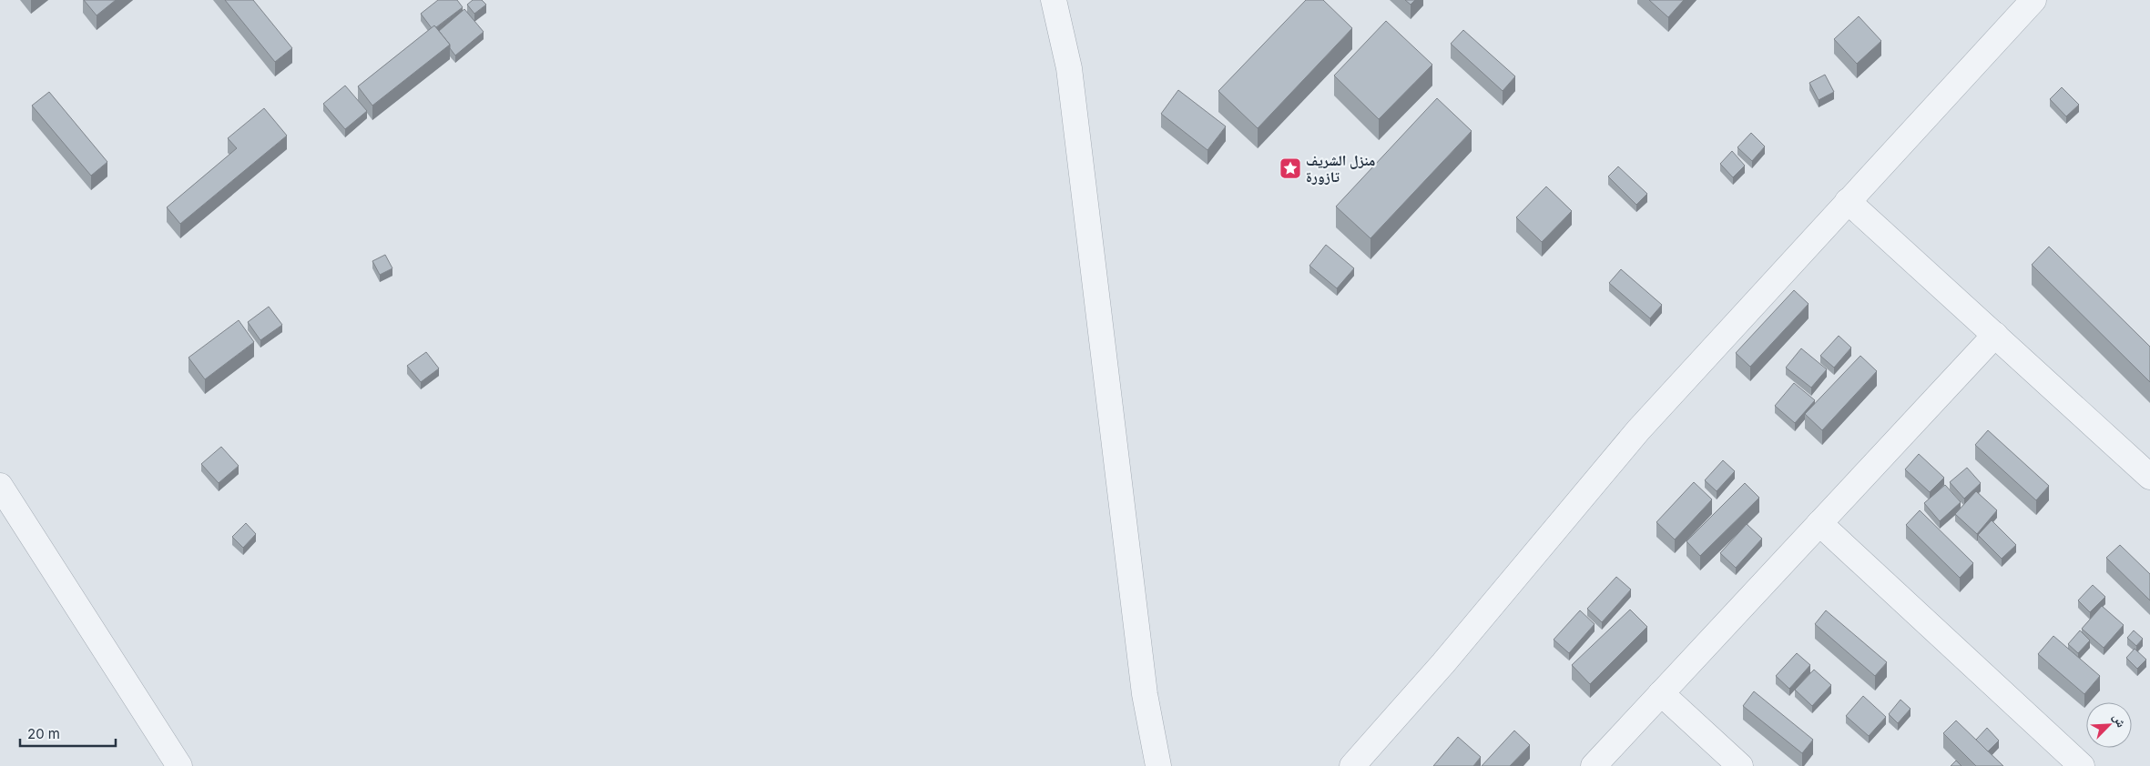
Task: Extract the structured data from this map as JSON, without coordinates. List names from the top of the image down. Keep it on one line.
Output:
{"places":{"place":["منزل الشريف تازورة"]},"scale_bar":"20 m","north":"top right"}
